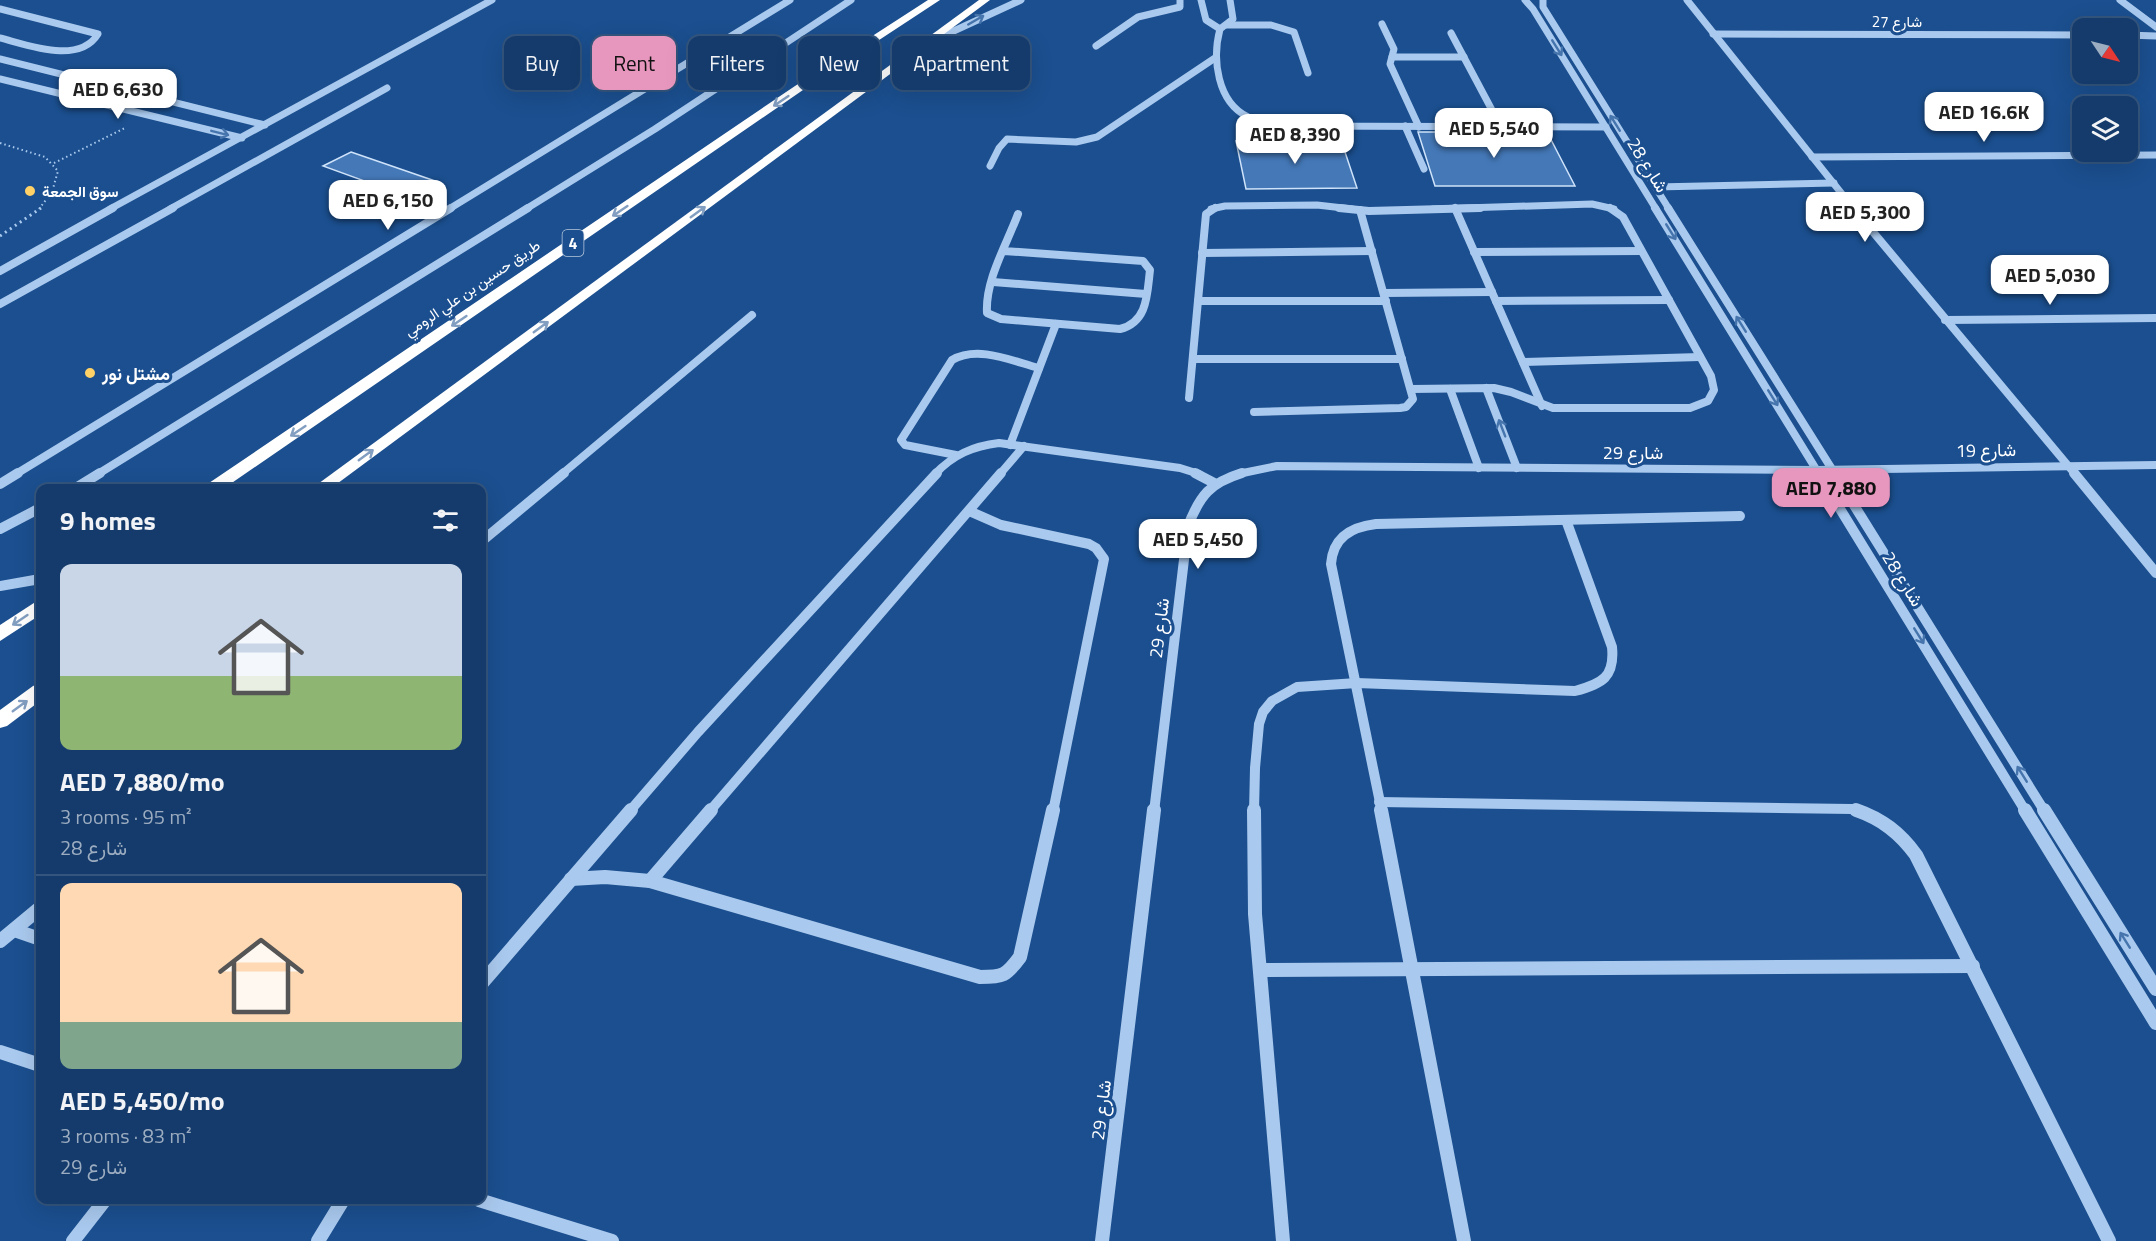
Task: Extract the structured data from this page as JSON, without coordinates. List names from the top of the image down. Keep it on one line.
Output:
{"streets":{"highway":["4","طريق حسين بن علي الرومي"],"street":["شارع 27","شارع 28","شارع 19","شارع 29"]},"crossings":[["شارع 28","شارع 19"],["شارع 28","شارع 29"],["شارع 19","شارع 29"]],"places":["سوق الجمعة","مشتل نور"],"north":"bottom right","page":{"chip":["Buy","Rent","Filters","New","Apartment"],"price":["AED 6,630","AED 16.6K","AED 5,540","AED 8,390","AED 6,150","AED 5,300","AED 5,030","AED 7,880","AED 5,450"],"heading":"9 homes","list":[{"name":"AED 7,880/mo","note":"3 rooms · 95 m² · شارع 28"},{"name":"AED 5,450/mo","note":"3 rooms · 83 m² · شارع 29"}]}}
